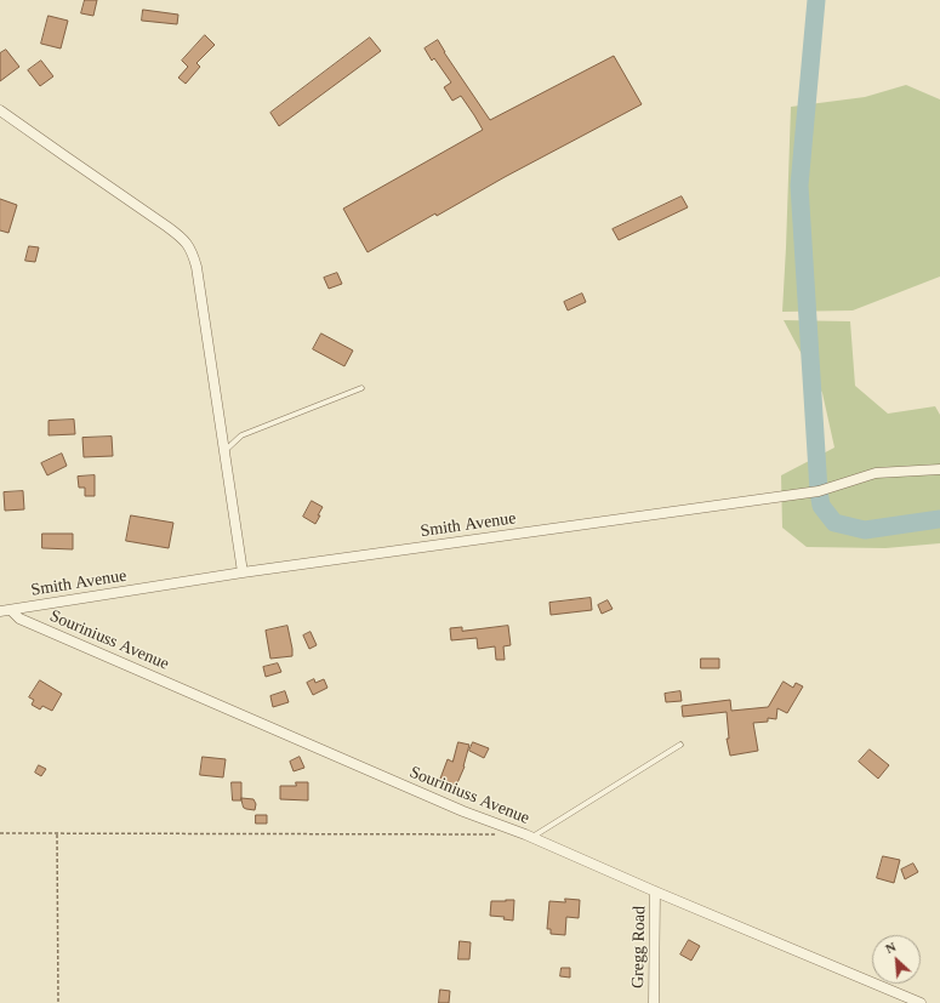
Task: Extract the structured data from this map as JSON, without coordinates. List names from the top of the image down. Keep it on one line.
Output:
{"streets":{"street":["Smith Avenue","Souriniuss Avenue","Gregg Road"]},"crossings":[["Smith Avenue","Souriniuss Avenue"],["Souriniuss Avenue","Gregg Road"]],"north":"top left"}
